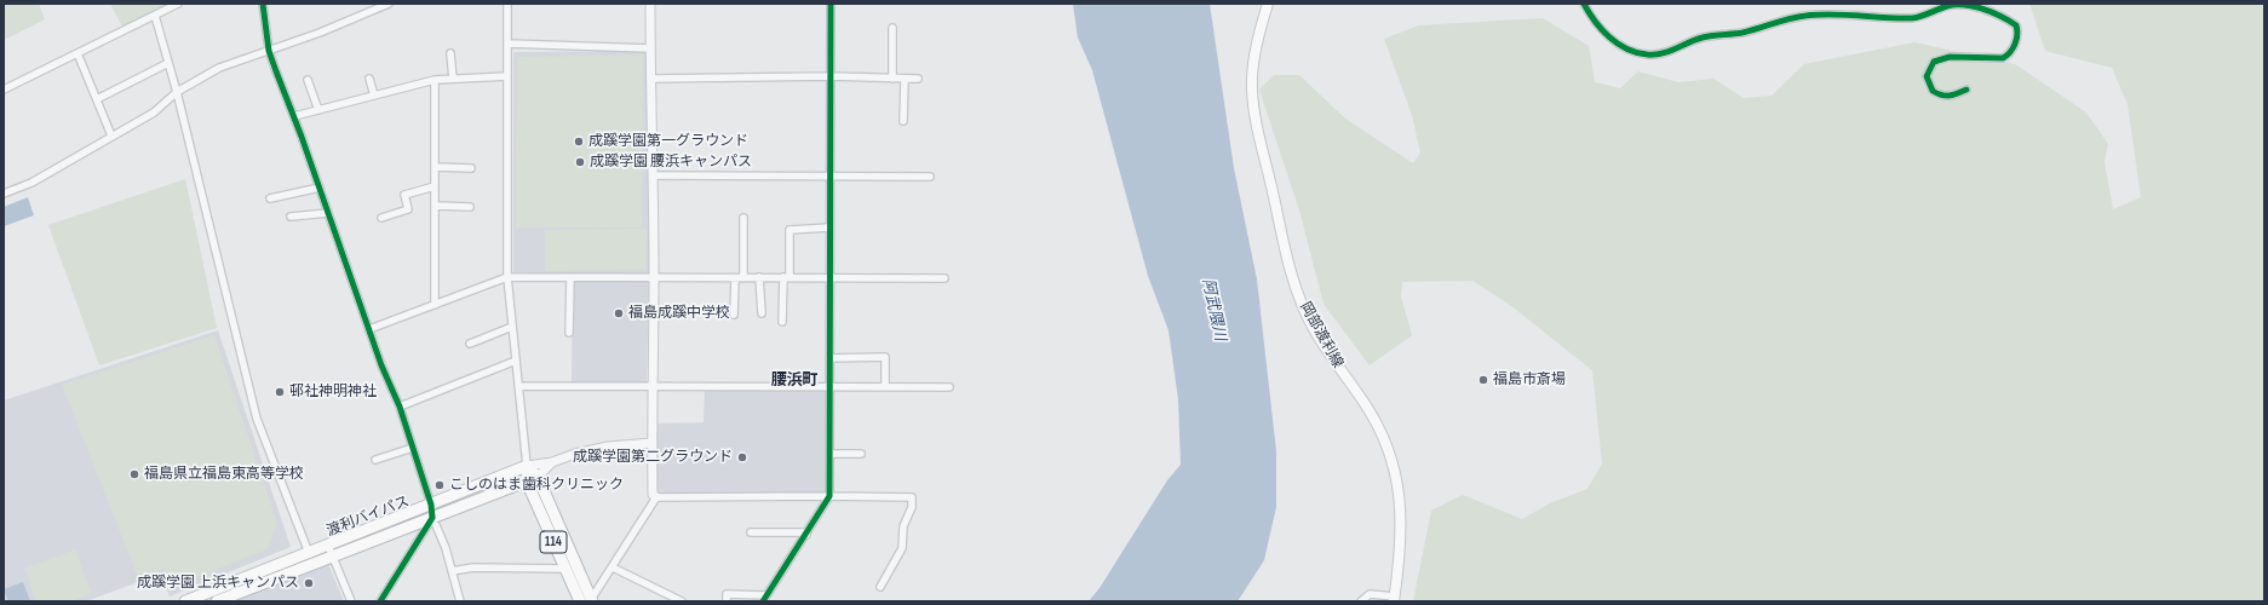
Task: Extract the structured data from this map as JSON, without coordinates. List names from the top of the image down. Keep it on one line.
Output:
{"streets":{"highway":["渡利バイパス","114"],"main road":["岡部渡利線"]},"crossings":[["渡利バイパス","114"]],"districts":["腰浜町"],"water":["阿武隈川"],"places":["成蹊学園第一グラウンド","成蹊学園 腰浜キャンパス","福島成蹊中学校","福島市斎場","邨社神明神社","成蹊学園第二グラウンド","福島県立福島東高等学校","こしのはま歯科クリニック","成蹊学園 上浜キャンパス"]}
